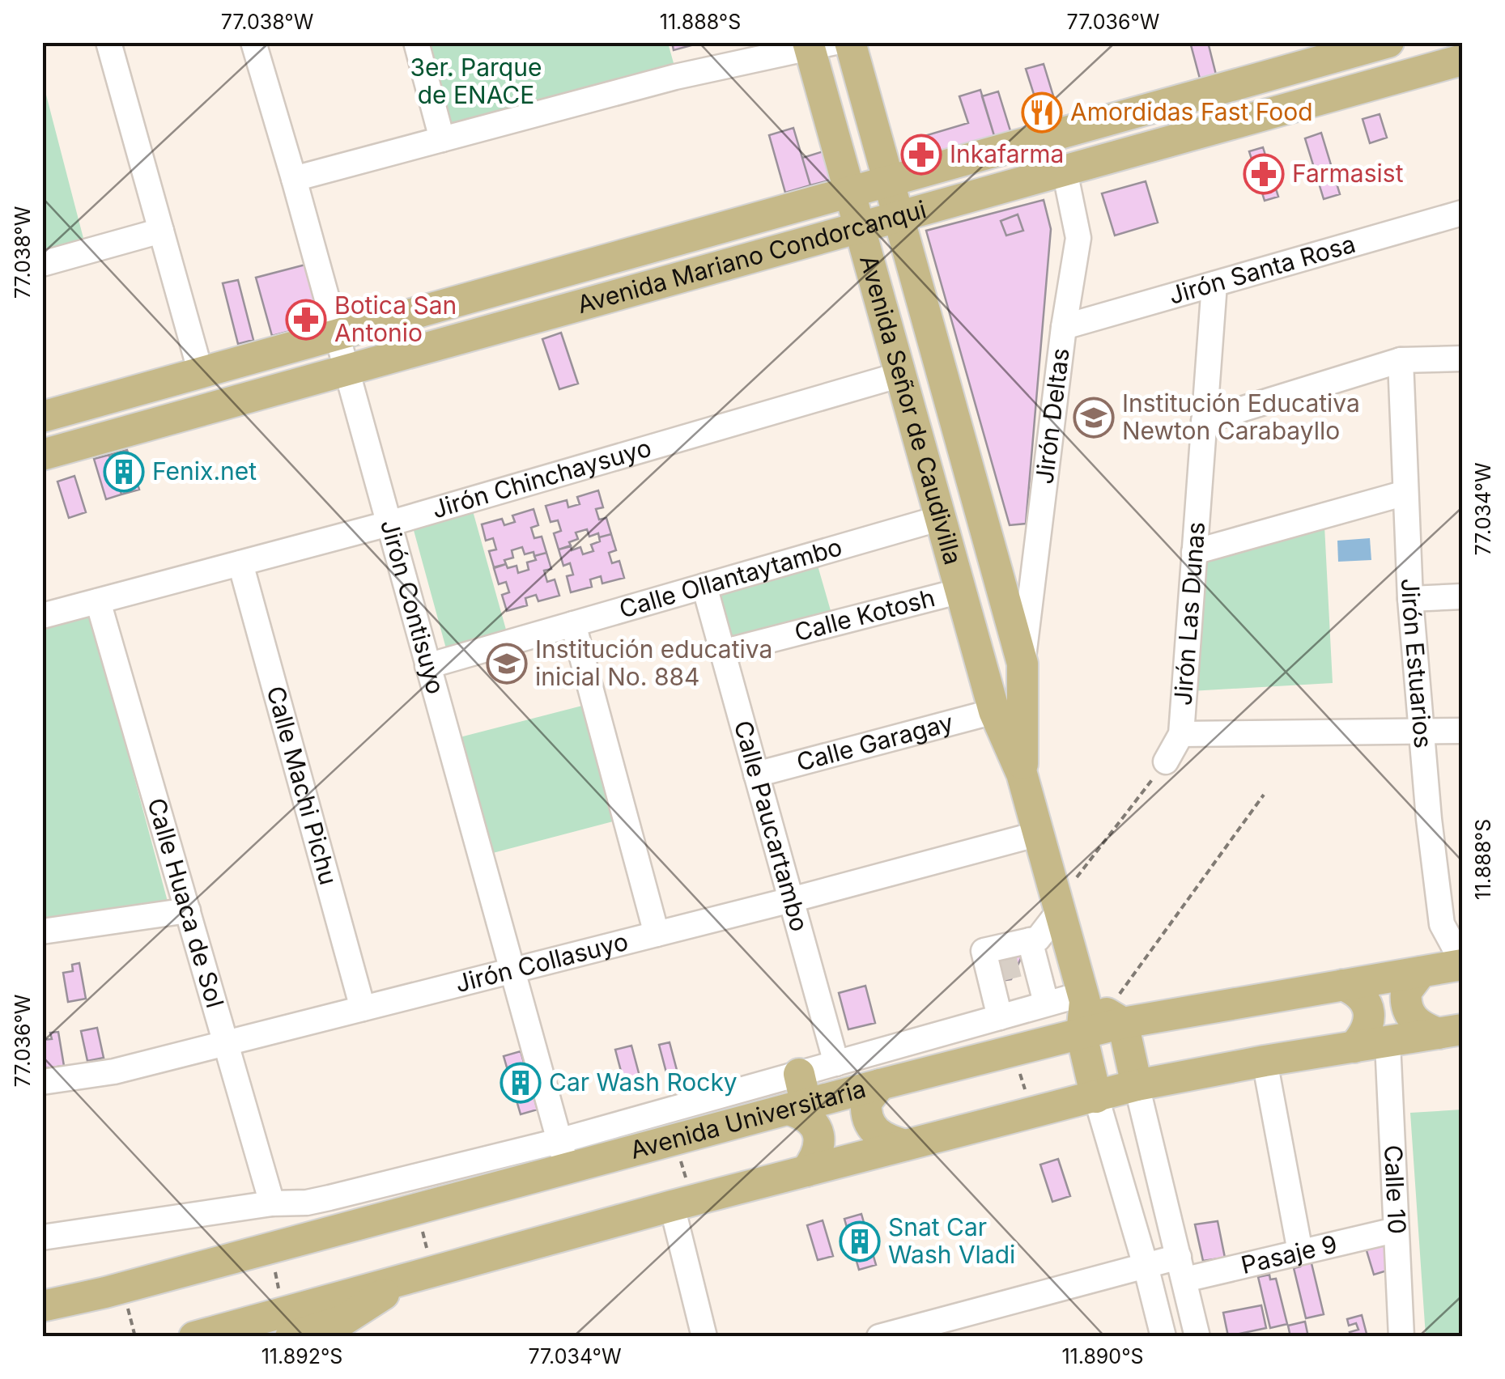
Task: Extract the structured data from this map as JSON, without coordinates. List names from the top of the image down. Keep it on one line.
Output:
{"streets":{"main road":["Avenida Mariano Condorcanqui","Avenida Señor de Caudivilla","Avenida Universitaria"],"street":["Jirón Santa Rosa","Jirón Deltas","Jirón Chinchaysuyo","Calle Ollantaytambo","Jirón Contisuyo","Jirón Las Dunas","Calle Kotosh","Jirón Estuarios","Calle Garagay","Calle Machi Pichu","Calle Paucartambo","Calle Huaca de Sol","Jirón Collasuyo","Calle 10","Pasaje 9"]},"crossings":[["Avenida Mariano Condorcanqui","Avenida Señor de Caudivilla"],["Avenida Mariano Condorcanqui","Jirón Deltas"],["Avenida Mariano Condorcanqui","Jirón Contisuyo"],["Jirón Santa Rosa","Jirón Deltas"],["Jirón Santa Rosa","Jirón Las Dunas"],["Avenida Señor de Caudivilla","Jirón Deltas"],["Avenida Señor de Caudivilla","Jirón Chinchaysuyo"],["Avenida Señor de Caudivilla","Calle Ollantaytambo"],["Avenida Señor de Caudivilla","Calle Kotosh"],["Avenida Señor de Caudivilla","Calle Garagay"],["Avenida Señor de Caudivilla","Jirón Collasuyo"],["Avenida Señor de Caudivilla","Avenida Universitaria"],["Jirón Chinchaysuyo","Jirón Contisuyo"],["Jirón Chinchaysuyo","Calle Machi Pichu"],["Jirón Chinchaysuyo","Calle Huaca de Sol"],["Calle Ollantaytambo","Jirón Contisuyo"],["Calle Ollantaytambo","Calle Paucartambo"],["Jirón Contisuyo","Jirón Collasuyo"],["Jirón Contisuyo","Avenida Universitaria"],["Calle Kotosh","Calle Paucartambo"],["Jirón Estuarios","Avenida Universitaria"],["Calle Garagay","Calle Paucartambo"],["Calle Machi Pichu","Jirón Collasuyo"],["Calle Paucartambo","Jirón Collasuyo"],["Calle Paucartambo","Avenida Universitaria"],["Calle Huaca de Sol","Jirón Collasuyo"],["Calle Huaca de Sol","Avenida Universitaria"],["Calle 10","Pasaje 9"]],"parks":["3er. Parque de ENACE"],"places":{"restaurant":["Amordidas Fast Food"],"pharmacy":["Inkafarma","Farmasist","Botica San Antonio"],"school or university":["Institución Educativa Newton Carabayllo","Institución educativa inicial No. 884"],"building":["Fenix.net","Car Wash Rocky","Snat Car Wash Vladi"]},"coordinates":["77.038°W","11.888°S","77.036°W","77.034°W","11.892°S","11.890°S"]}
